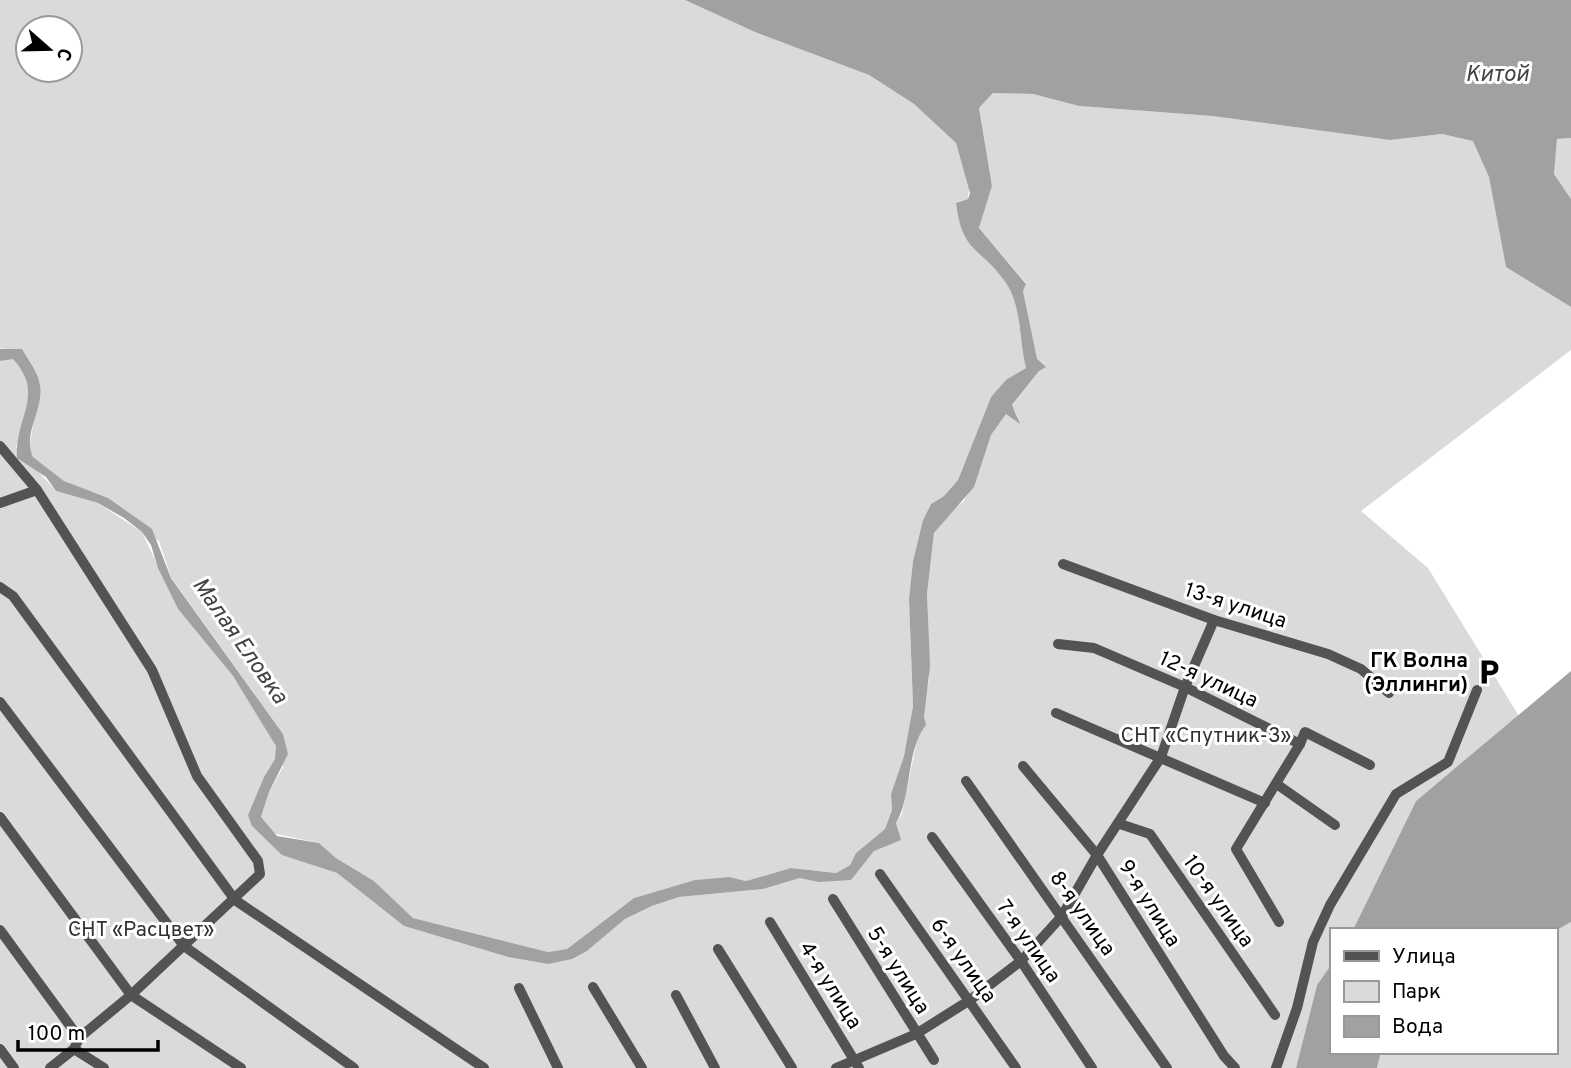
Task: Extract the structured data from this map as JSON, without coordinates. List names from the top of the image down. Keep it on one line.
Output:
{"streets":{"street":["13-я улица","12-я улица","10-я улица","9-я улица","8-я улица","7-я улица","6-я улица","5-я улица","4-я улица"]},"water":["Китой","Малая Еловка"],"parks":["СНТ «Спутник-3»","СНТ «Расцвет»"],"places":{"parking":["ГК Волна (Эллинги)"]},"legend":["Улица","Парк","Вода"],"scale_bar":"100 m","north":"right"}
